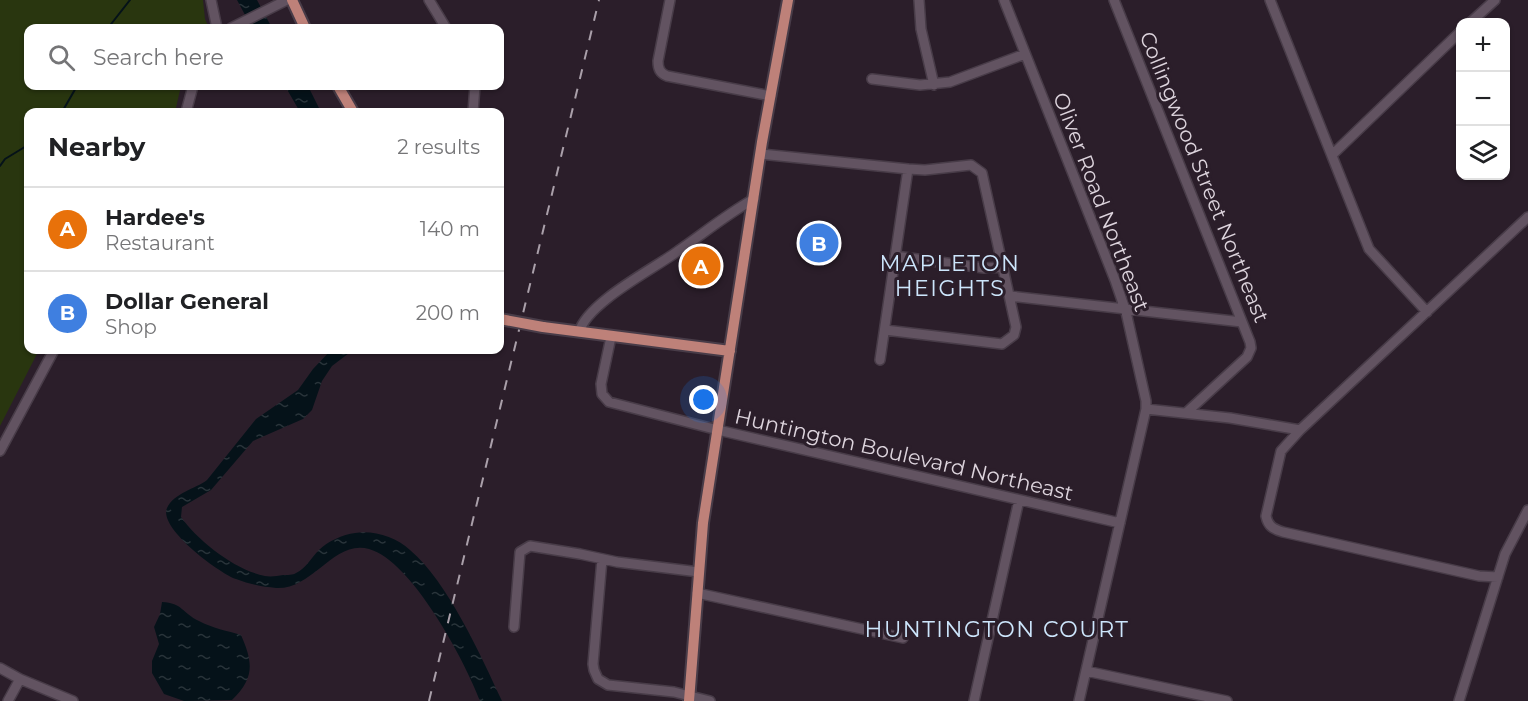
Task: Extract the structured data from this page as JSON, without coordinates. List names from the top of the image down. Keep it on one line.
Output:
{"streets":{"street":["Collingwood Street Northeast","Oliver Road Northeast","Huntington Boulevard Northeast"]},"crossings":[["Oliver Road Northeast","Huntington Boulevard Northeast"]],"districts":["MAPLETON HEIGHTS","HUNTINGTON COURT"],"page":{"map_buttons":["+","−"],"search":"Search here","heading":["Nearby","2 results"],"list":[{"mark":"A","name":"Hardee's","note":"Restaurant","value":"140 m"},{"mark":"B","name":"Dollar General","note":"Shop","value":"200 m"}],"pins":["B","A"]}}
